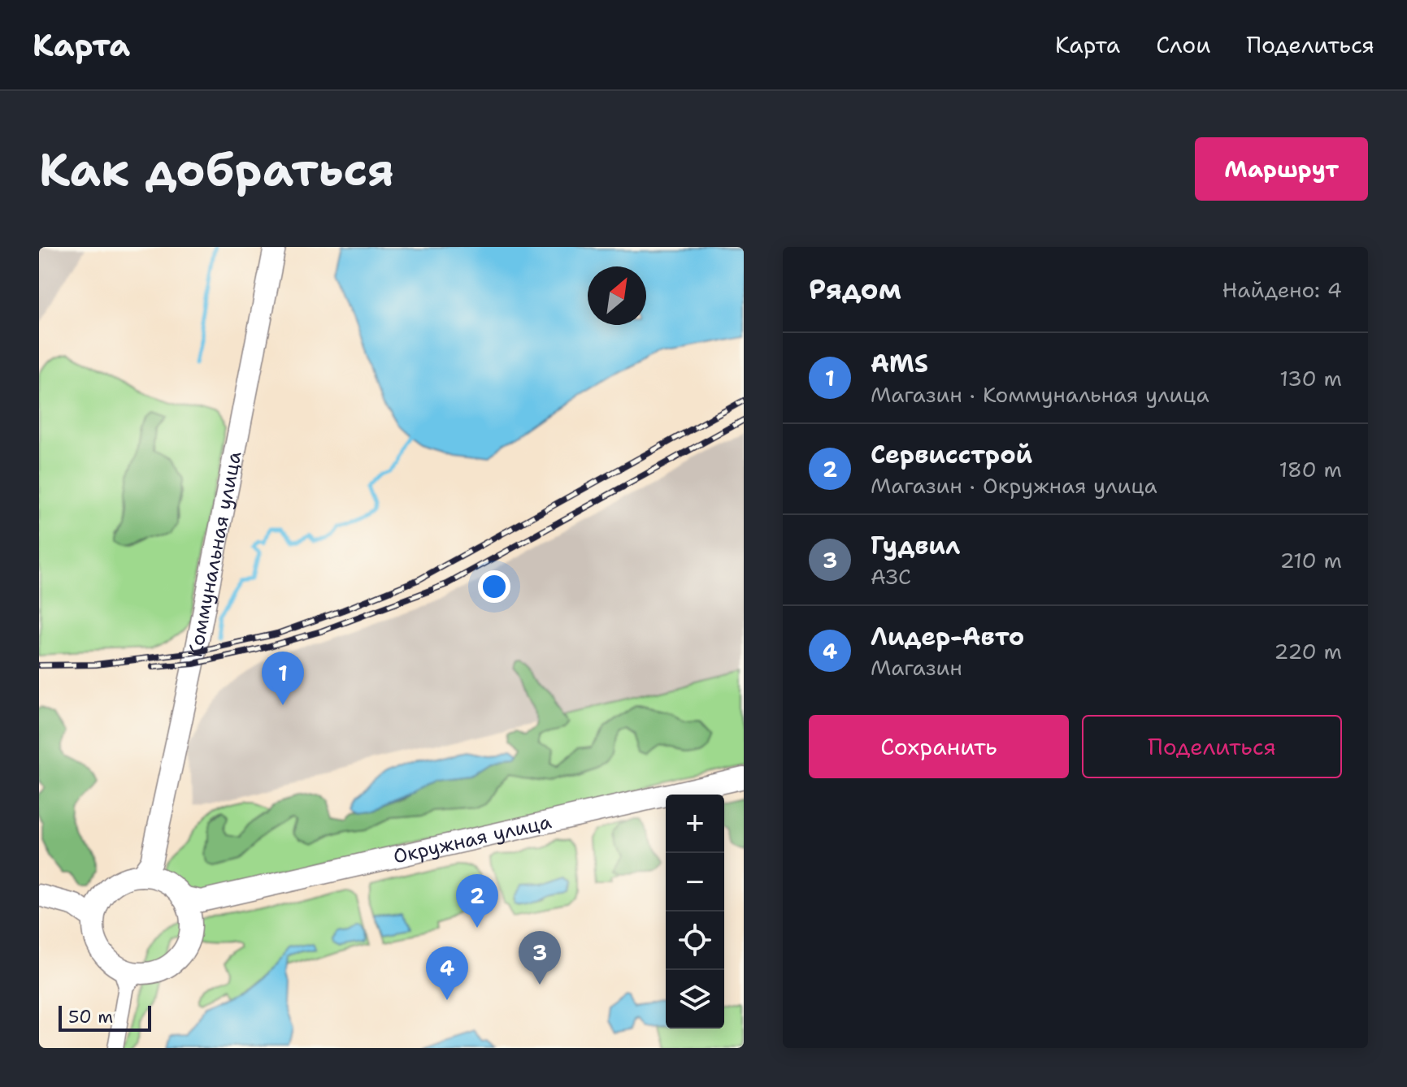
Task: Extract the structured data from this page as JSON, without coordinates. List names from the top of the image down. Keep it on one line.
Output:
{"streets":{"main road":["Коммунальная улица","Окружная улица"]},"crossings":[["Коммунальная улица","Окружная улица"]],"scale_bar":"50 m","north":"top right","page":{"header":"Карта","nav":["Карта","Слои","Поделиться"],"buttons":["Маршрут",["Сохранить","Поделиться"]],"title":"Как добраться","heading":["Рядом","Найдено: 4"],"list":[{"mark":"1","name":"AMS","note":"Магазин · Коммунальная улица","value":"130 m"},{"mark":"2","name":"Сервисстрой","note":"Магазин · Окружная улица","value":"180 m"},{"mark":"3","name":"Гудвил","note":"АЗС","value":"210 m"},{"mark":"4","name":"Лидер-Авто","note":"Магазин","value":"220 m"}],"pins":["1","2","3","4"],"map_buttons":["+","−"],"scale":"50 m"}}
